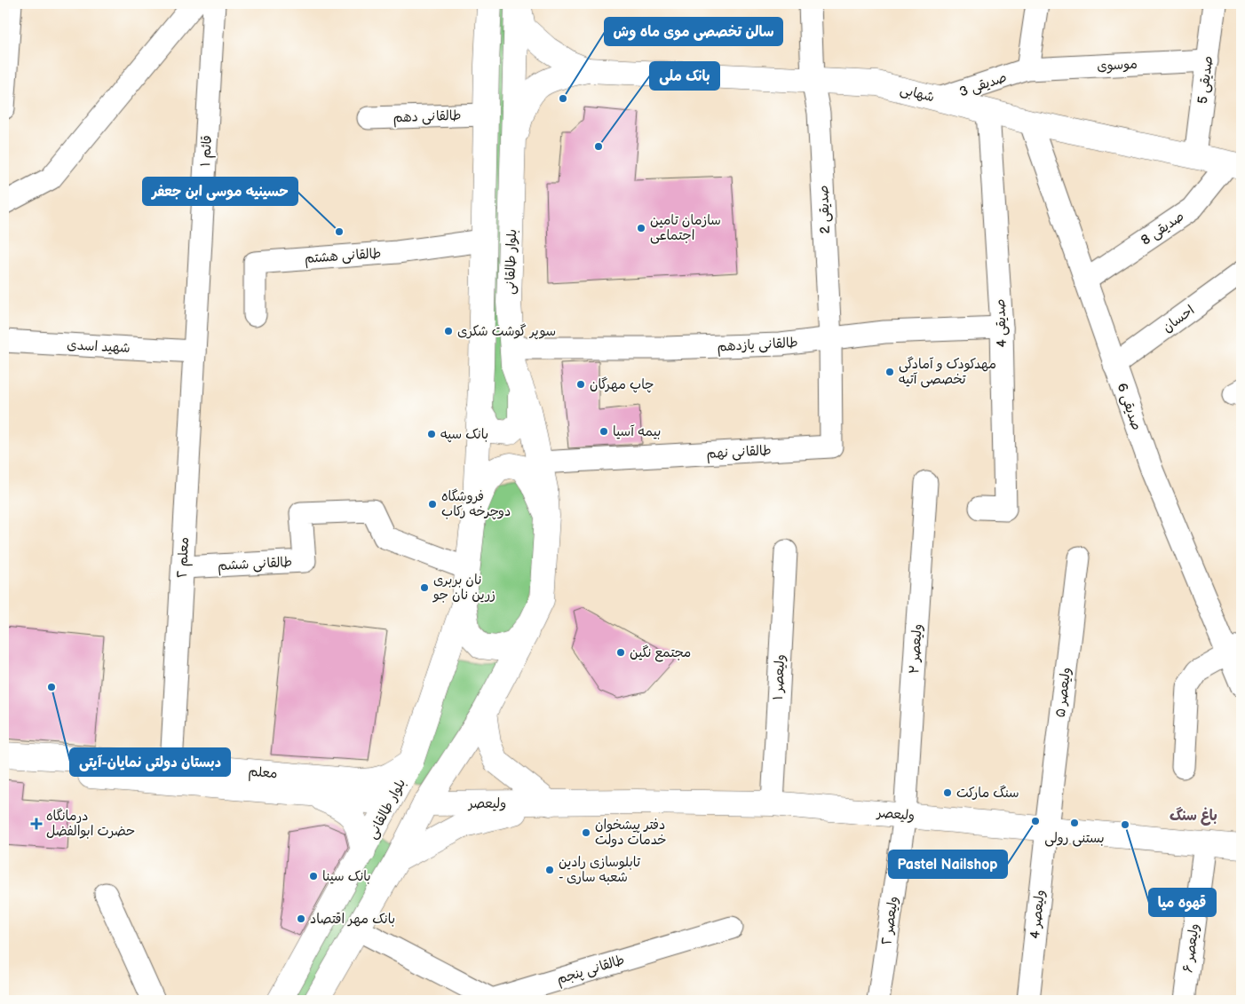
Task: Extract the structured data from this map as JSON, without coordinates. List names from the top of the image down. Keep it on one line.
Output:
{"streets":{"main road":["شهابی","بلوار طالقانی","معلم","ولیعصر"],"street":["موسوی","صدیقی 5","صدیقی 3","طالقانی دهم","قائم ١","صدیقی 2","صدیقی 8","طالقانی هشتم","احسان","صدیقی 4","طالقانی یازدهم","شهید اسدی","صدیقی 6","طالقانی نهم","معلم ٢","طالقانی ششم","ولیعصر ٣","ولیعصر ١","ولیعصر ۵","ولیعصر 4","ولیعصر ٢","ولیعصر ۶","طالقانی پنجم"]},"crossings":[["موسوی","صدیقی 5"],["موسوی","صدیقی 3"],["صدیقی 5","شهابی"],["صدیقی 3","شهابی"],["شهابی","صدیقی 2"],["شهابی","صدیقی 8"],["شهابی","صدیقی 4"],["شهابی","صدیقی 6"],["طالقانی دهم","بلوار طالقانی"],["قائم ١","شهید اسدی"],["قائم ١","معلم ٢"],["صدیقی 2","طالقانی یازدهم"],["صدیقی 2","طالقانی نهم"],["صدیقی 8","صدیقی 6"],["طالقانی هشتم","بلوار طالقانی"],["بلوار طالقانی","طالقانی یازدهم"],["بلوار طالقانی","طالقانی نهم"],["بلوار طالقانی","معلم"],["بلوار طالقانی","ولیعصر"],["احسان","صدیقی 6"],["صدیقی 4","طالقانی یازدهم"],["طالقانی یازدهم","طالقانی نهم"],["شهید اسدی","معلم ٢"],["معلم ٢","طالقانی ششم"],["معلم ٢","معلم"],["ولیعصر ٣","ولیعصر"],["ولیعصر ٣","ولیعصر ٢"],["ولیعصر ١","ولیعصر"],["ولیعصر ۵","ولیعصر"],["ولیعصر ۵","ولیعصر 4"],["معلم","ولیعصر"],["ولیعصر","ولیعصر 4"],["ولیعصر","ولیعصر ٢"],["ولیعصر","ولیعصر ۶"]],"districts":["باغ سنگ"],"places":{"other":["سالن تخصصی موی ماه وش","بانک ملی","سازمان تامین اجتماعی","حسینیه موسی ابن جعفر","سوپر گوشت شکری","مهدکودک و آمادگی تخصصی آتیه","چاپ مهرگان","بیمه آسیا","بانک سپه","فروشگاه دوچرخه رکاب","نان بربری زرین نان جو","مجتمع نگین","دبستان دولتی نمایان-آیتی","سنگ مارکت","Pastel Nailshop","بستنی رولی","قهوه میا","دفتر پیشخوان خدمات دولت","تابلوسازی رادین - شعبه ساری","بانک سینا","بانک مهر اقتصاد"],"health":["درمانگاه حضرت ابوالفضل"]}}
